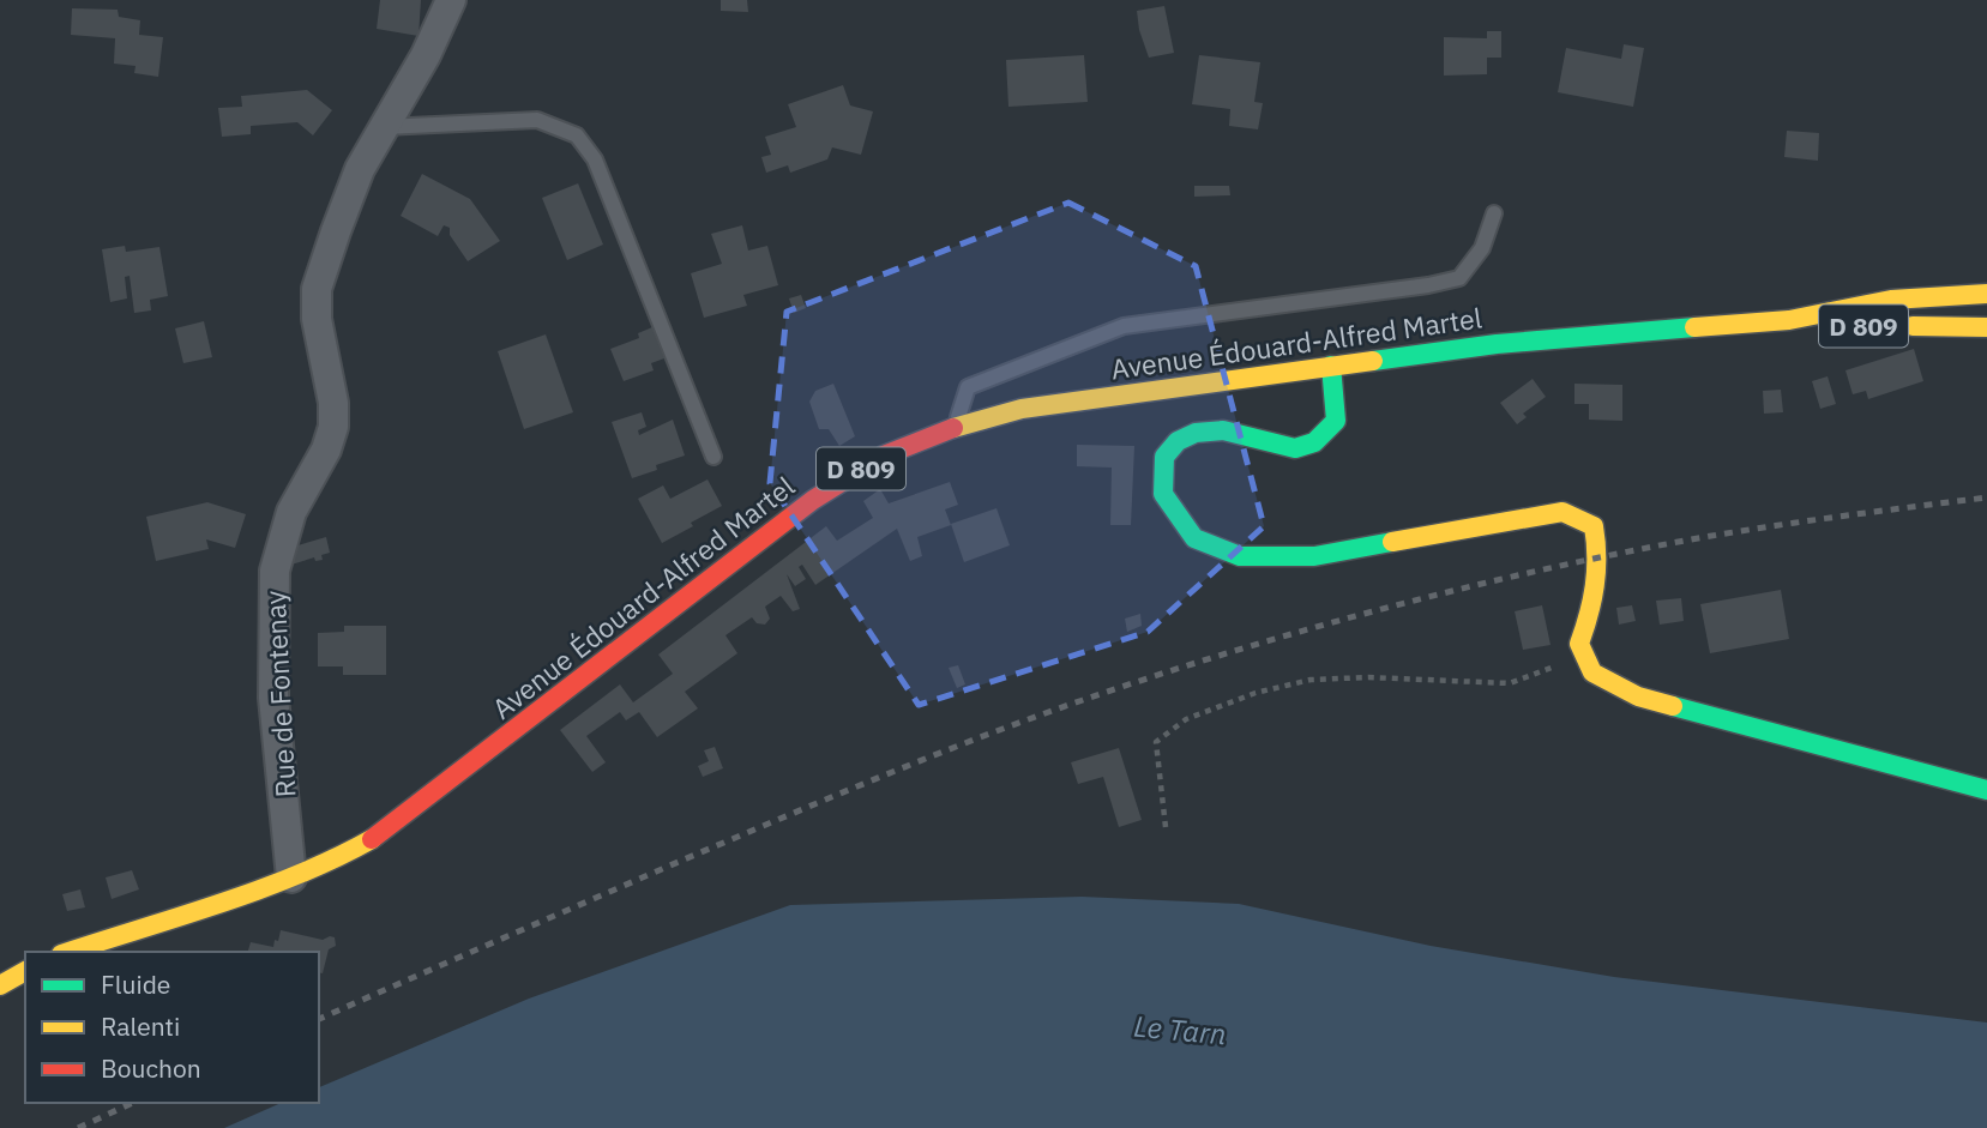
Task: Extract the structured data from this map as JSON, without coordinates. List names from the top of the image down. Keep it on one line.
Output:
{"streets":{"main road":["D 809","Avenue Édouard-Alfred Martel"],"street":["Rue de Fontenay"]},"crossings":[["D 809","Avenue Édouard-Alfred Martel"],["Avenue Édouard-Alfred Martel","Rue de Fontenay"]],"water":["Le Tarn"],"legend":["Fluide","Ralenti","Bouchon"]}
